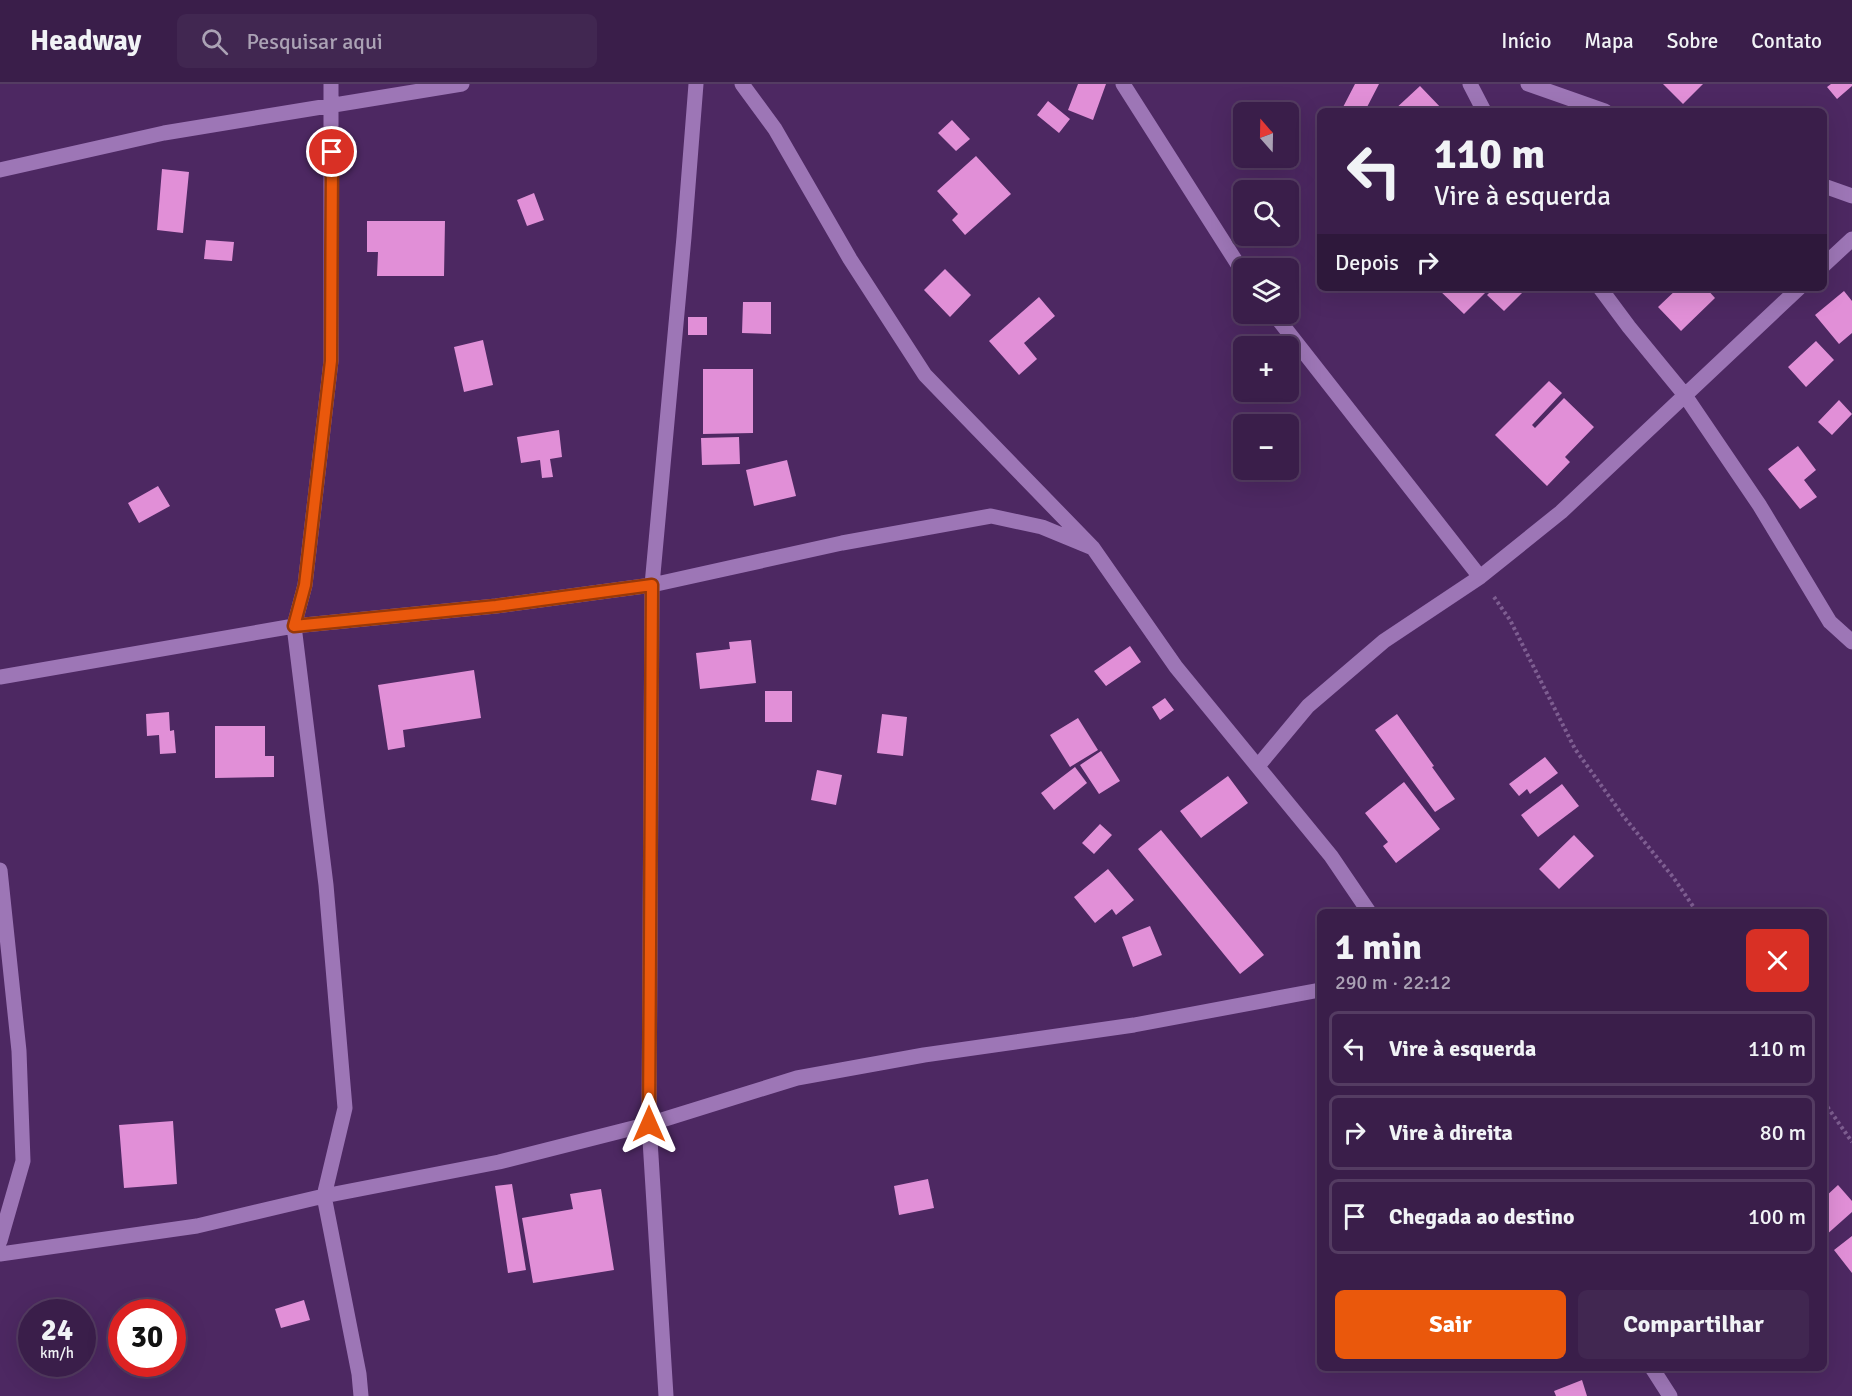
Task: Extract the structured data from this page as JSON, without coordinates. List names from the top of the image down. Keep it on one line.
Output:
{"north":"top","page":{"header":"Headway","search":"Pesquisar aqui","nav":["Início","Mapa","Sobre","Contato"],"map_buttons":["+","−"],"turn":["110 m","Vire à esquerda"],"then":"Depois","heading":["1 min","290 m · 22:12"],"list":[{"name":"Vire à esquerda","value":"110 m"},{"name":"Vire à direita","value":"80 m"},{"name":"Chegada ao destino","value":"100 m"}],"buttons":["Sair","Compartilhar"],"speed":"24 km/h","limit":"30"}}
